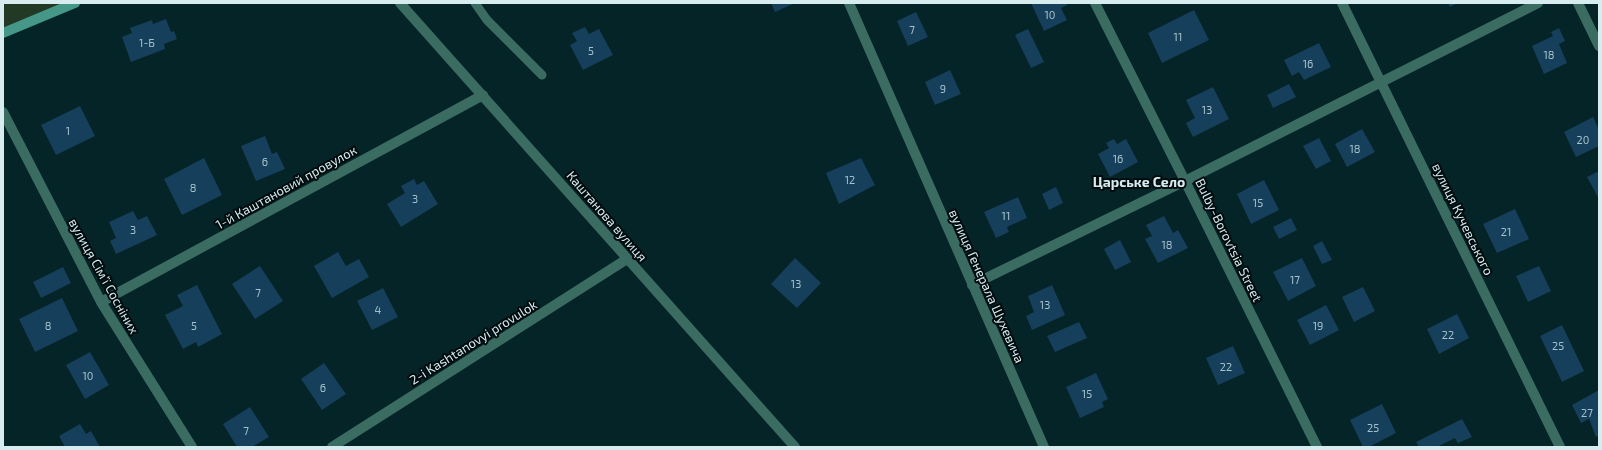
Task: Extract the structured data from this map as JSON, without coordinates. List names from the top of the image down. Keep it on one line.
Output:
{"streets":{"street":["1-й Каштановий провулок","Каштанова вулиця","вулиця Кучевського","Bulby-Borovtsia Street","вулиця Сім’ї Сосніних","вулиця Генерала Шухевича","2-i Kashtanovyi provulok"]},"crossings":[["1-й Каштановий провулок","Каштанова вулиця"],["1-й Каштановий провулок","вулиця Сім’ї Сосніних"],["Каштанова вулиця","2-i Kashtanovyi provulok"]],"districts":["Царське Село"],"house_numbers":["10","7","11","1-Б","5","18","16","9","13","1","20","18","16","6","12","8","3","15","11","3","21","18","17","13","7","13","4","8","5","19","22","25","22","10","6","15","27","25","7"]}
